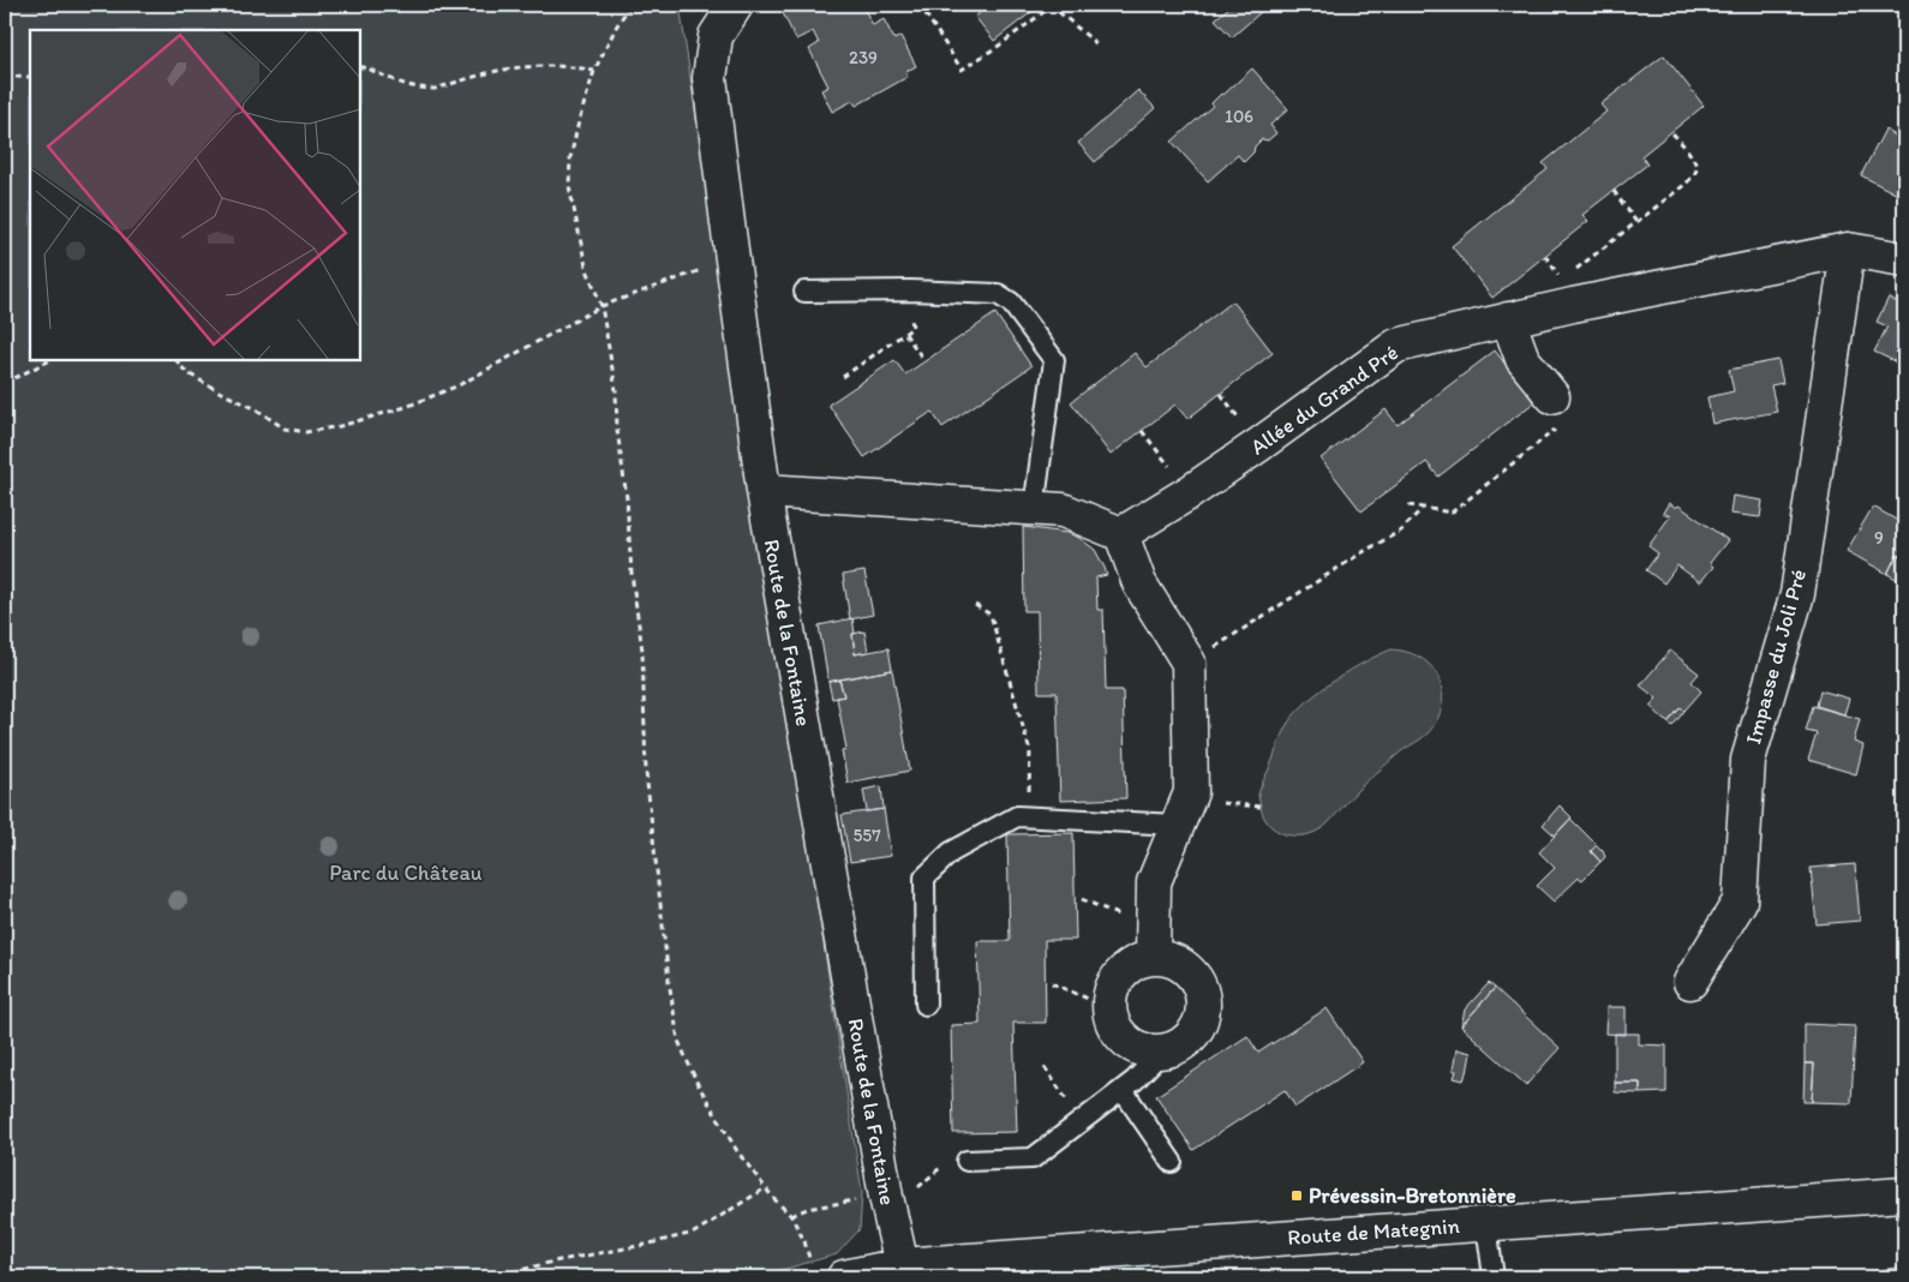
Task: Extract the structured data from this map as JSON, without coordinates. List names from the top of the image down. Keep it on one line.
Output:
{"streets":{"street":["Allée du Grand Pré","Route de la Fontaine","Impasse du Joli Pré","Route de Mategnin"]},"crossings":[["Allée du Grand Pré","Impasse du Joli Pré"],["Route de la Fontaine","Route de Mategnin"]],"parks":["Parc du Château"],"places":{"transit":["Prévessin-Bretonnière"]},"house_numbers":["239","106","9","557"]}
